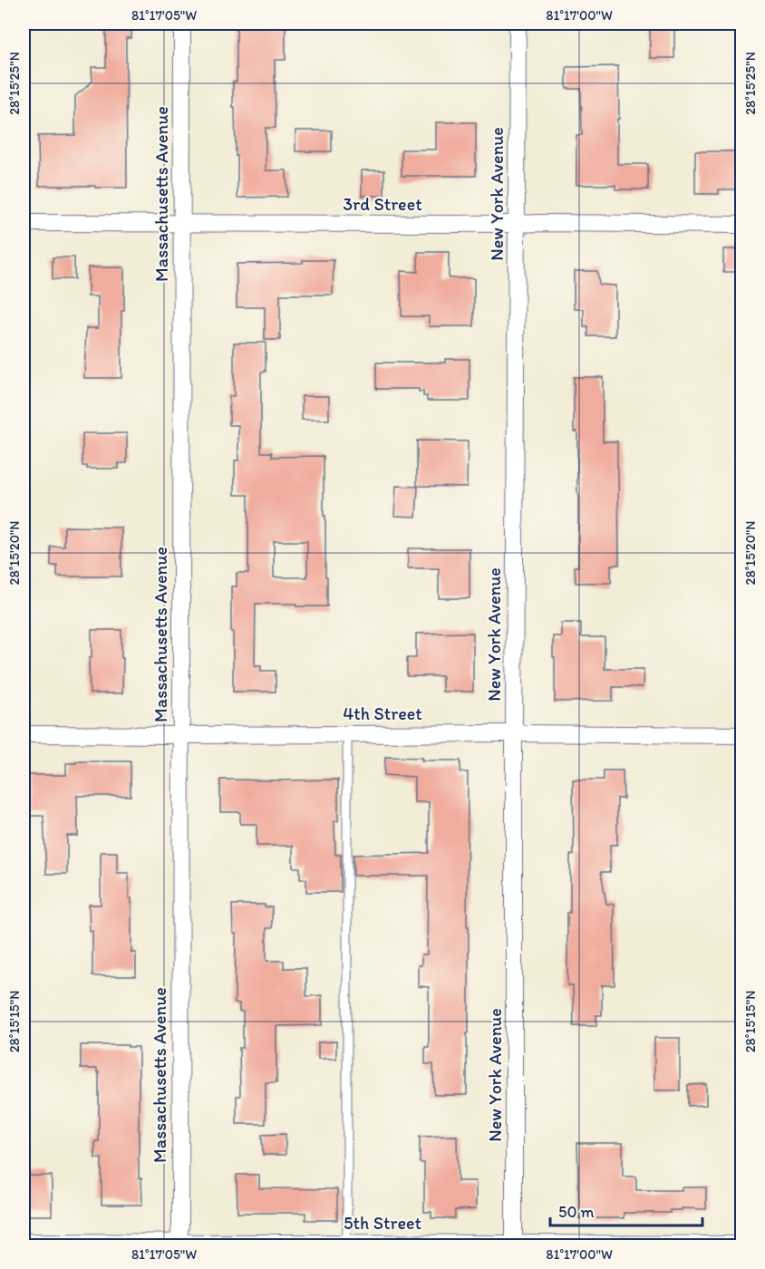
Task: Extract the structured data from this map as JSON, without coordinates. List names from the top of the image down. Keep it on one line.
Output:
{"streets":{"street":["Massachusetts Avenue","New York Avenue","3rd Street","4th Street","5th Street"]},"crossings":[["Massachusetts Avenue","3rd Street"],["Massachusetts Avenue","4th Street"],["Massachusetts Avenue","5th Street"],["New York Avenue","3rd Street"],["New York Avenue","4th Street"],["New York Avenue","5th Street"]],"scale_bar":"50 m","coordinates":["81°17'05\"W","81°17'00\"W","28°15'25\"N","28°15'20\"N","28°15'15\"N"]}
